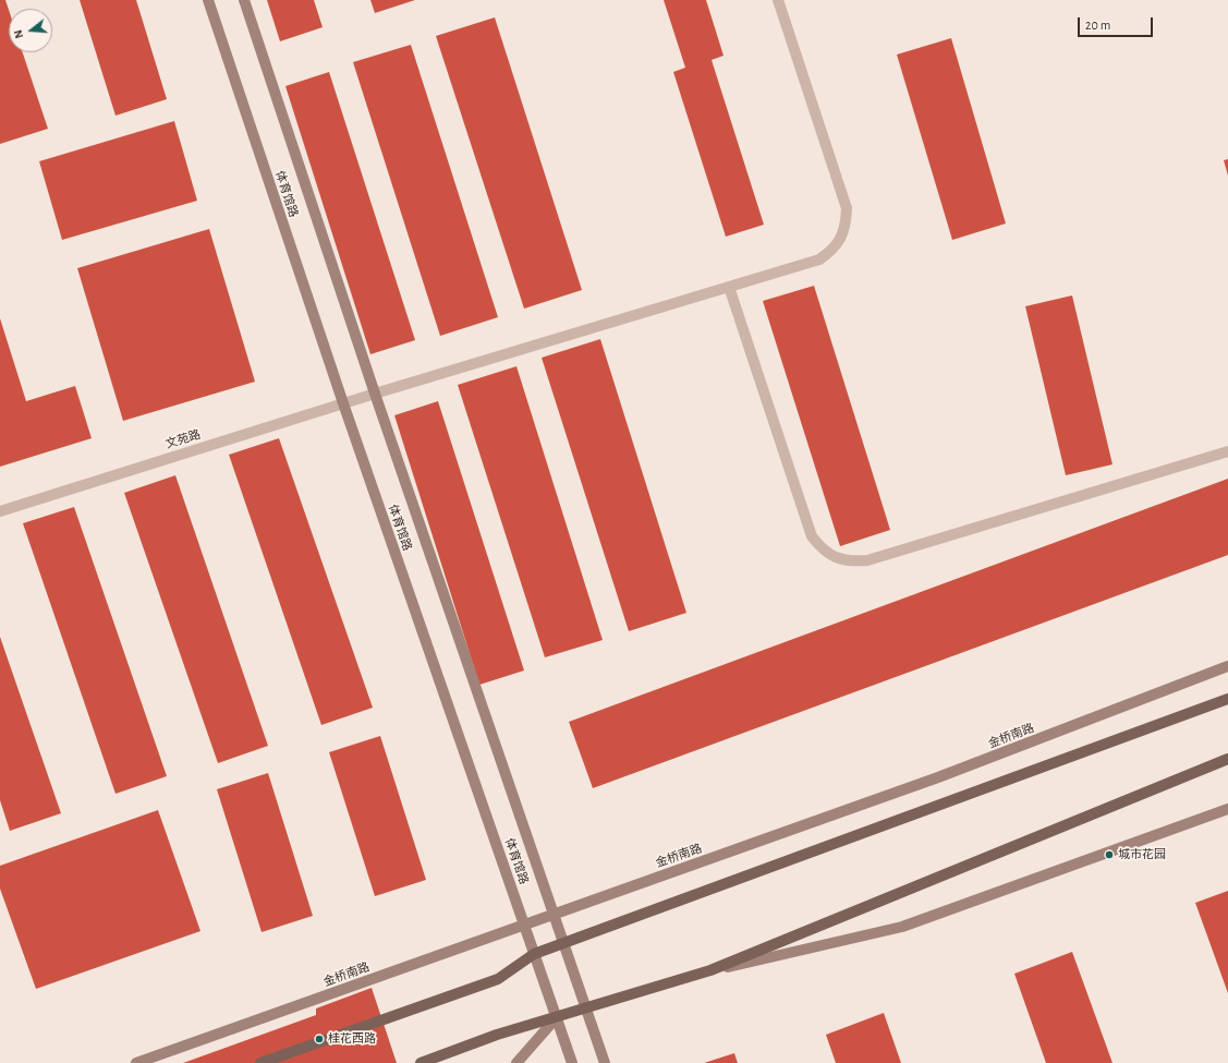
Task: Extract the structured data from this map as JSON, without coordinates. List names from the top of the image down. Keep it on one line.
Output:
{"streets":{"main road":["体育馆路","金桥南路"],"street":["文苑路"]},"crossings":[["体育馆路","文苑路"],["体育馆路","金桥南路"]],"places":["城市花园","桂花西路"],"scale_bar":"20 m","north":"left"}
